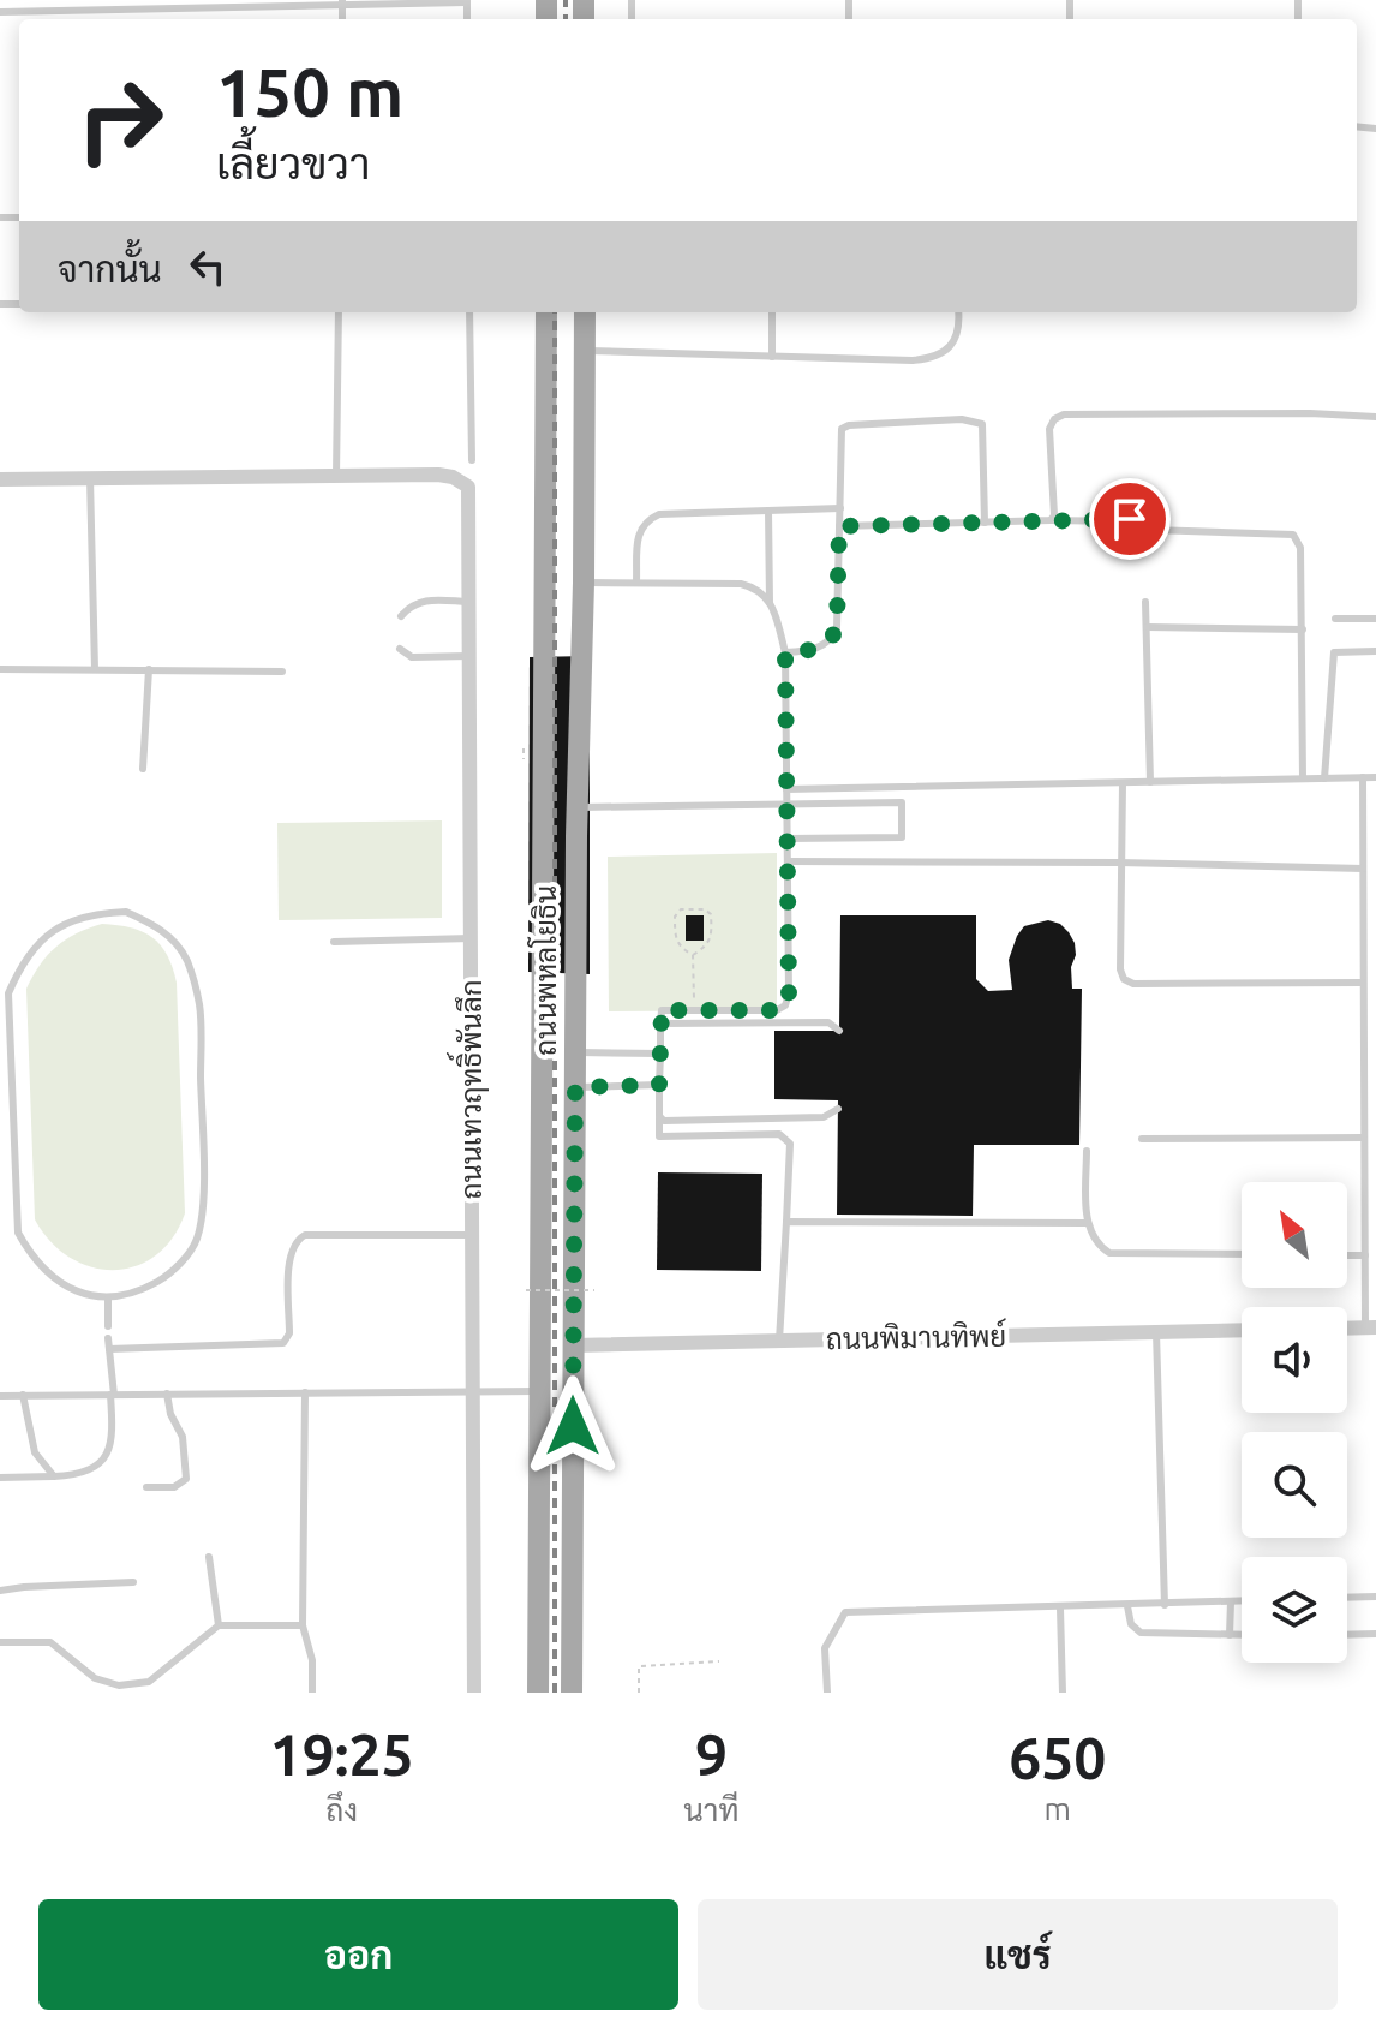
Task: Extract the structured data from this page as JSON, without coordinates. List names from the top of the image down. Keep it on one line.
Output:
{"streets":{"main road":["ถนนพหลโยธิน"],"street":["ถนนเทวฤทธิ์พันลึก","ถนนพิมานทิพย์"]},"crossings":[["ถนนพหลโยธิน","ถนนพิมานทิพย์"]],"north":"top left","page":{"turn":["150 m","เลี้ยวขวา"],"then":"จากนั้น","eta":["19:25","ถึง","9","นาที","650","m"],"buttons":["ออก","แชร์"]}}
